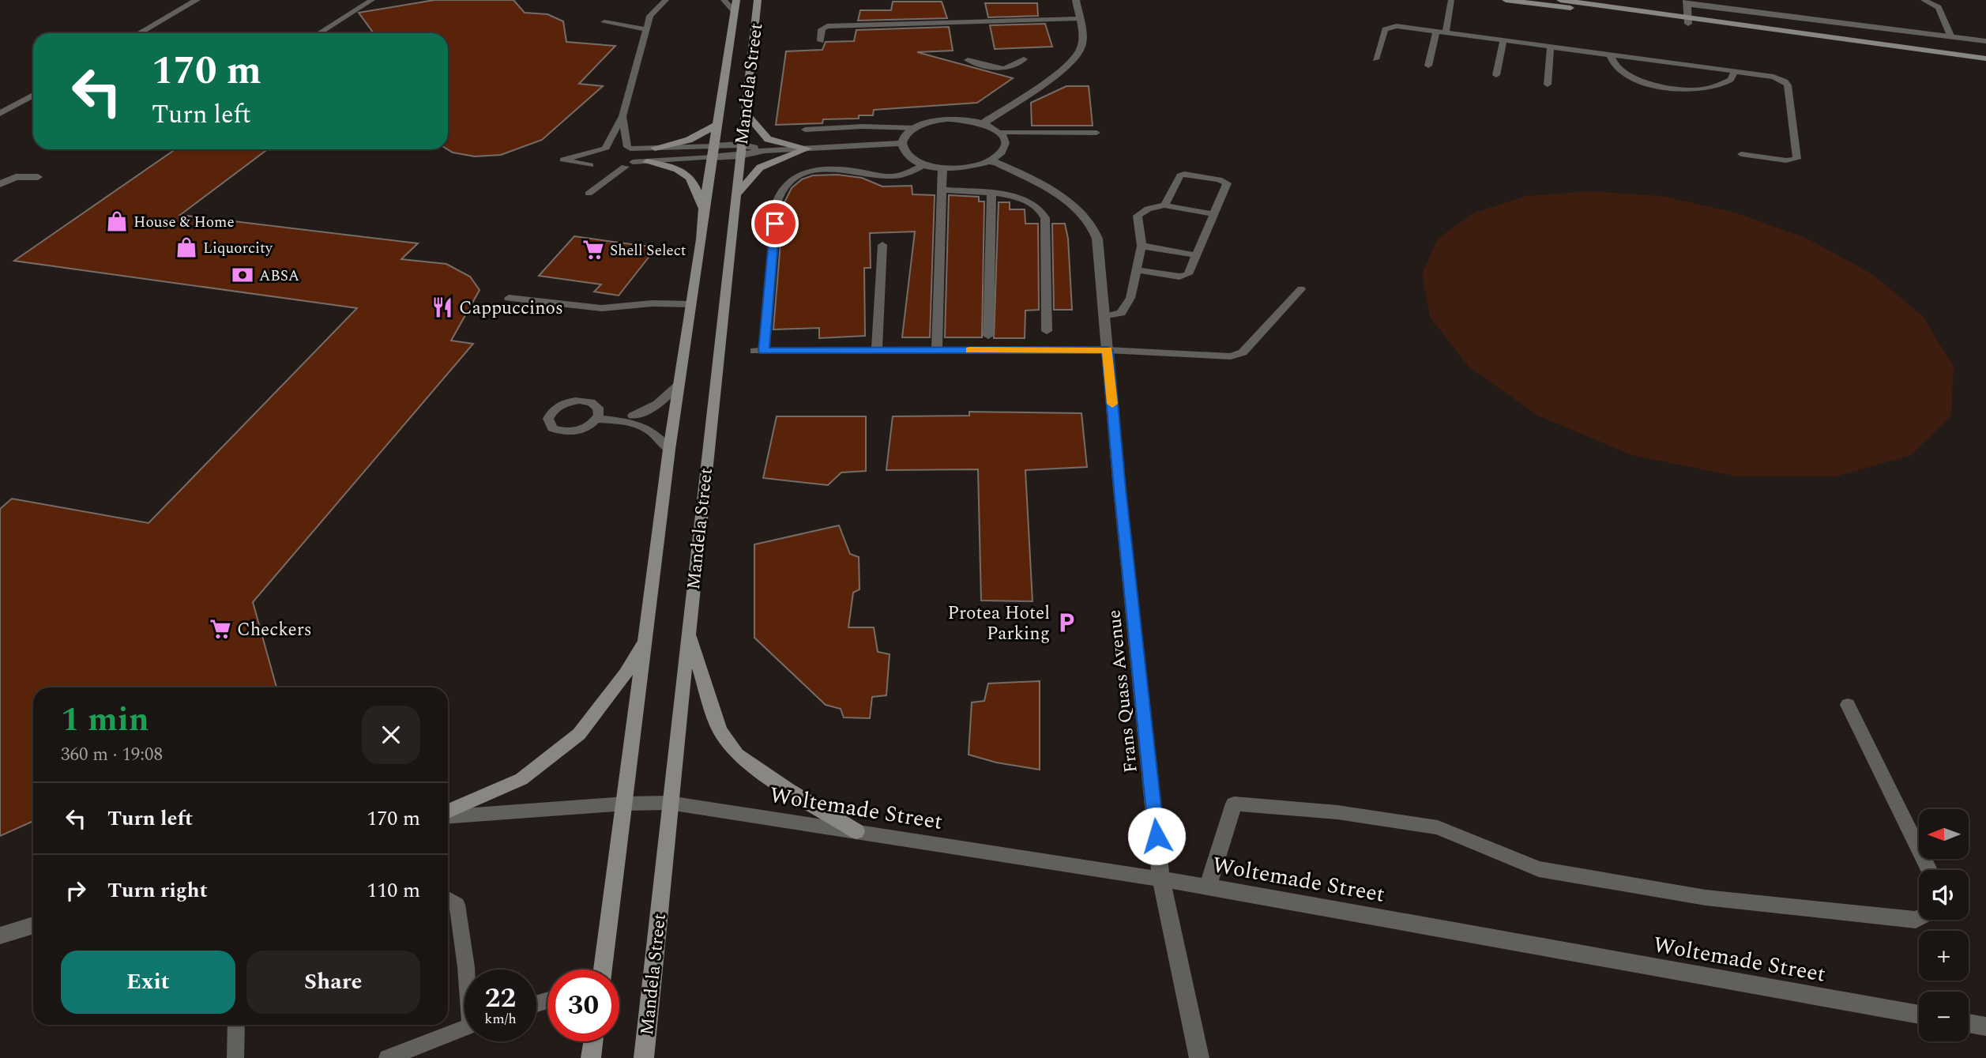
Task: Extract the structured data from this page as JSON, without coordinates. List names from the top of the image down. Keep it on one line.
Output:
{"streets":{"main road":["Mandela Street"],"street":["Frans Quass Avenue","Woltemade Street"]},"crossings":[["Mandela Street","Woltemade Street"],["Frans Quass Avenue","Woltemade Street"]],"places":{"shop":["House & Home","Liquorcity"],"supermarket":["Shell Select","Checkers"],"bank":["ABSA"],"restaurant":["Cappuccinos"],"parking":["Protea Hotel Parking"]},"north":"left","page":{"turn":["170 m","Turn left"],"heading":["1 min","360 m · 19:08"],"list":[{"name":"Turn left","value":"170 m"},{"name":"Turn right","value":"110 m"}],"map_buttons":["+","−"],"buttons":["Exit","Share"],"speed":"22 km/h","limit":"30"}}
